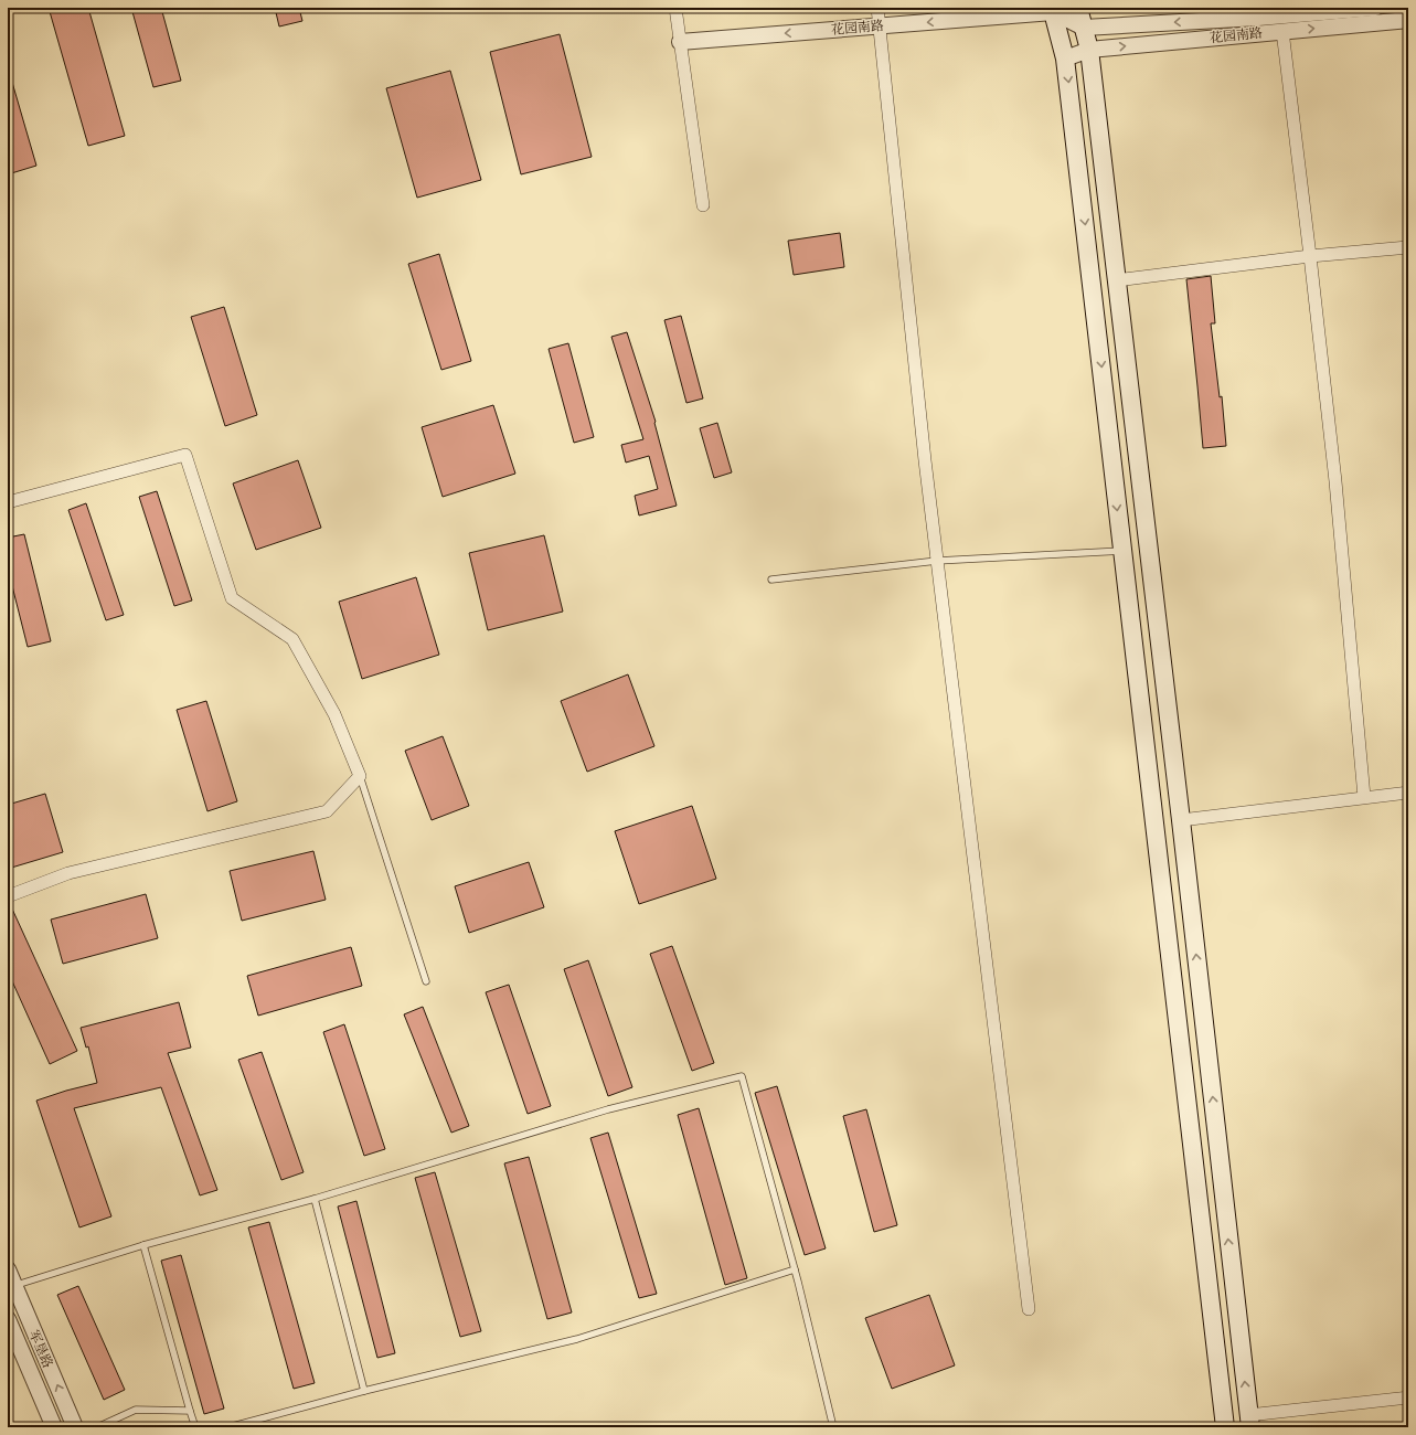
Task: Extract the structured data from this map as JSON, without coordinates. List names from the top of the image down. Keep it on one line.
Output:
{"streets":{"street":["花园南路","军垦路"]}}
